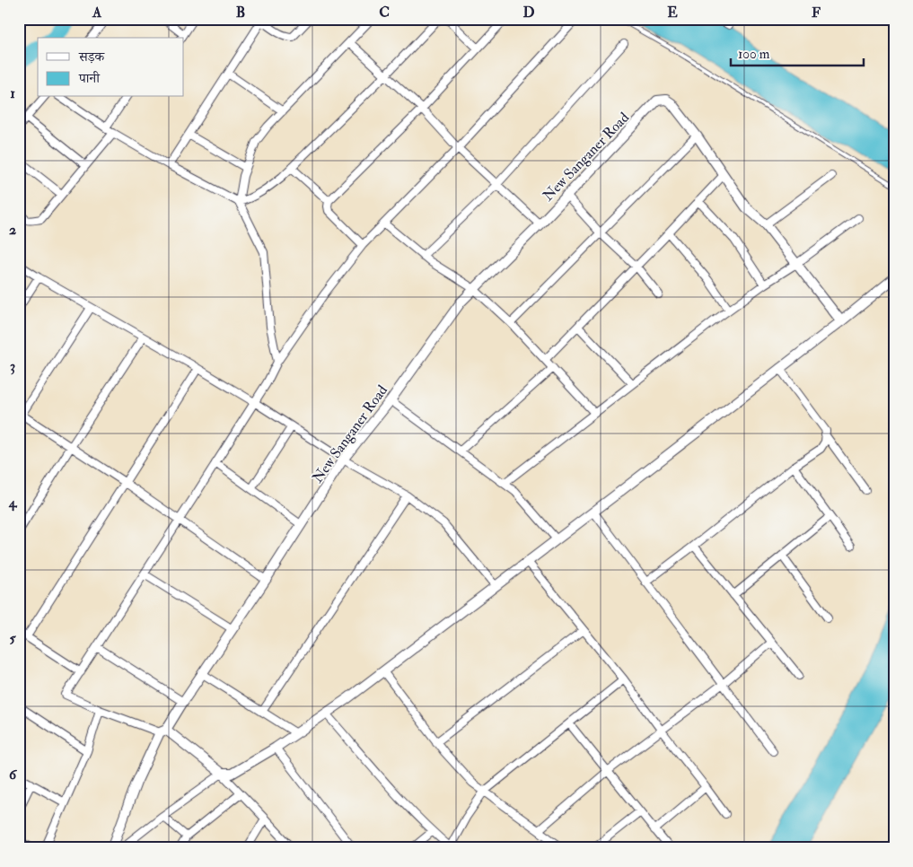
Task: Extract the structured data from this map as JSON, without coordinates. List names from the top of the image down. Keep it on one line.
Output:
{"streets":{"street":["New Sanganer Road"]},"legend":["सड़क","पानी"],"scale_bar":"100 m","grid":{"columns":["A","B","C","D","E","F"],"rows":["1","2","3","4","5","6"]}}
